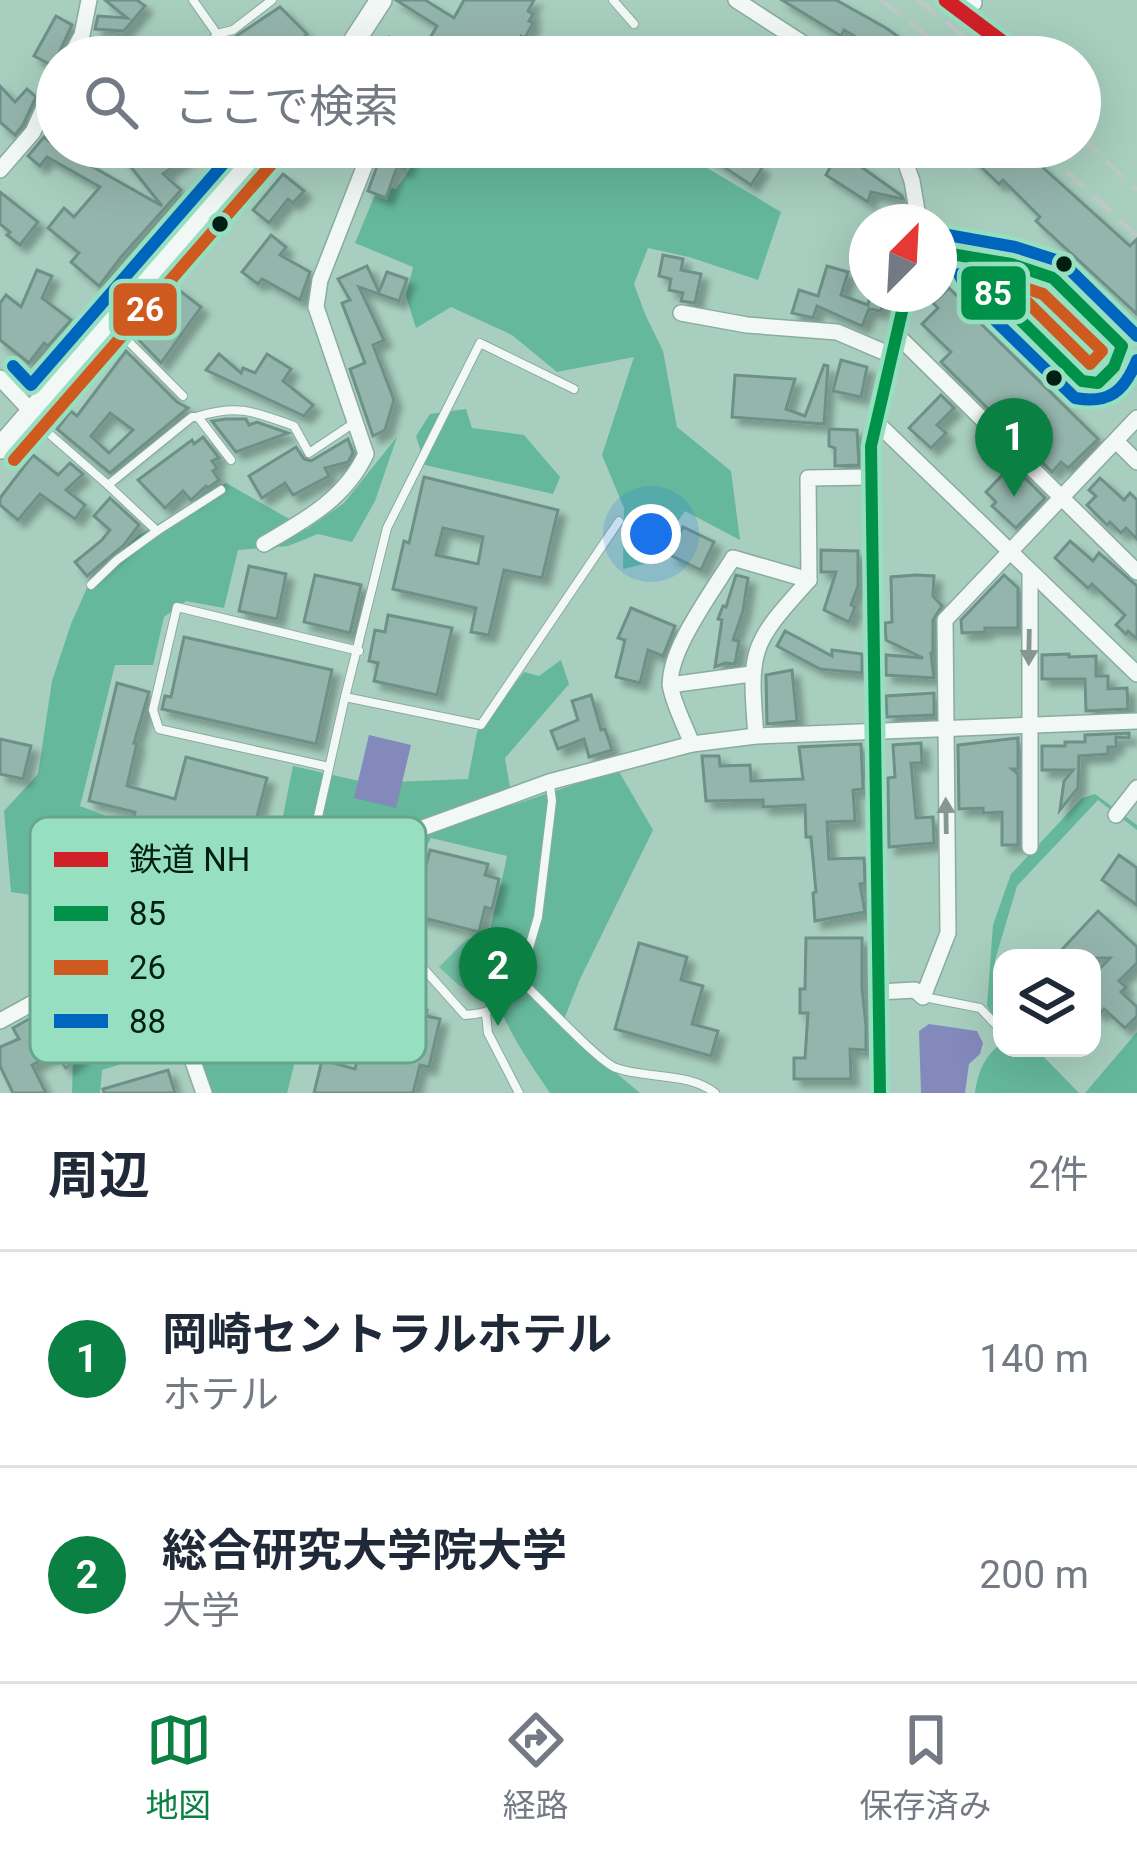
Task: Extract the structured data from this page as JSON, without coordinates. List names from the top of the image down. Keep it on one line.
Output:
{"lines":["rail line NH","transit line 26","transit line 88","transit line 85"],"legend":["鉄道 NH","85","26","88"],"north":"top right","page":{"search":"ここで検索","pins":["1","2"],"heading":["周辺","2件"],"list":[{"mark":"1","name":"岡崎セントラルホテル","note":"ホテル","value":"140 m"},{"mark":"2","name":"総合研究大学院大学","note":"大学","value":"200 m"}],"nav":["地図","経路","保存済み"]}}
